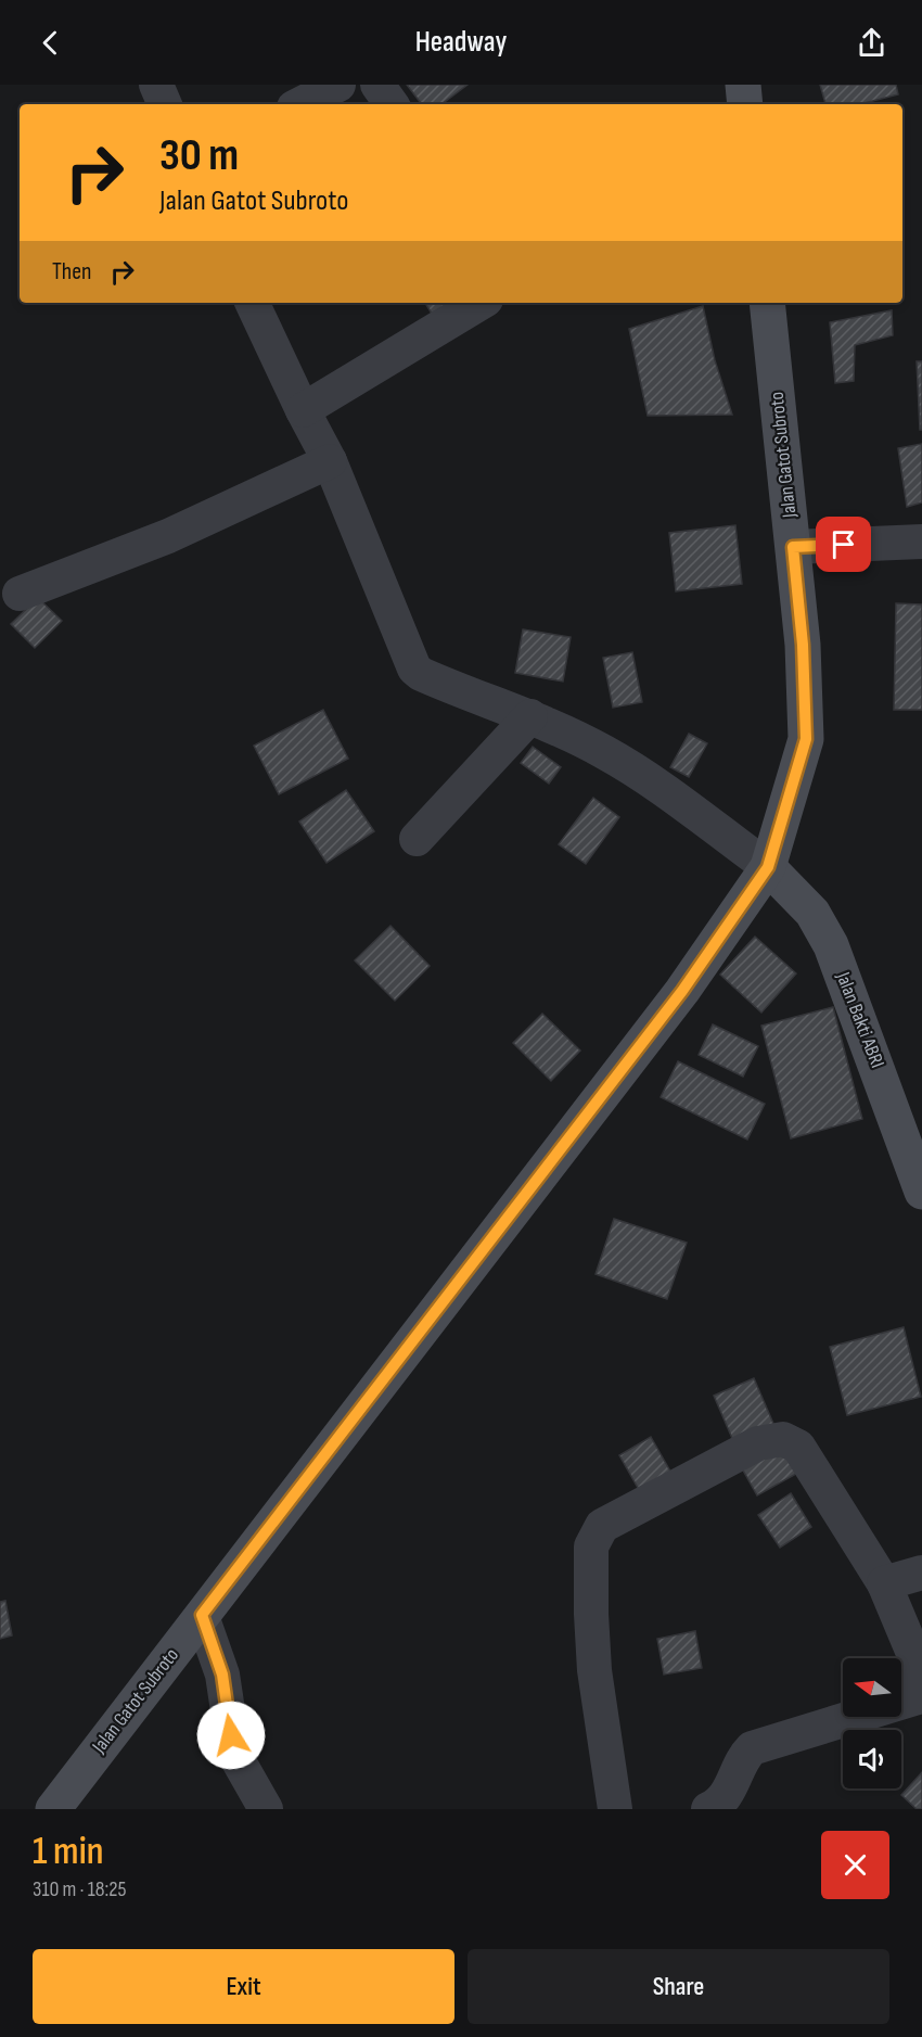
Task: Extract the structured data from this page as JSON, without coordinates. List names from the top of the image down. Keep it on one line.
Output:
{"streets":{"main road":["Jalan Gatot Subroto","Jalan Bakti ABRI"]},"crossings":[["Jalan Gatot Subroto","Jalan Bakti ABRI"]],"north":"left","page":{"header":"Headway","turn":["30 m","Jalan Gatot Subroto"],"then":"Then","heading":["1 min","310 m · 18:25"],"buttons":["Exit","Share"]}}
